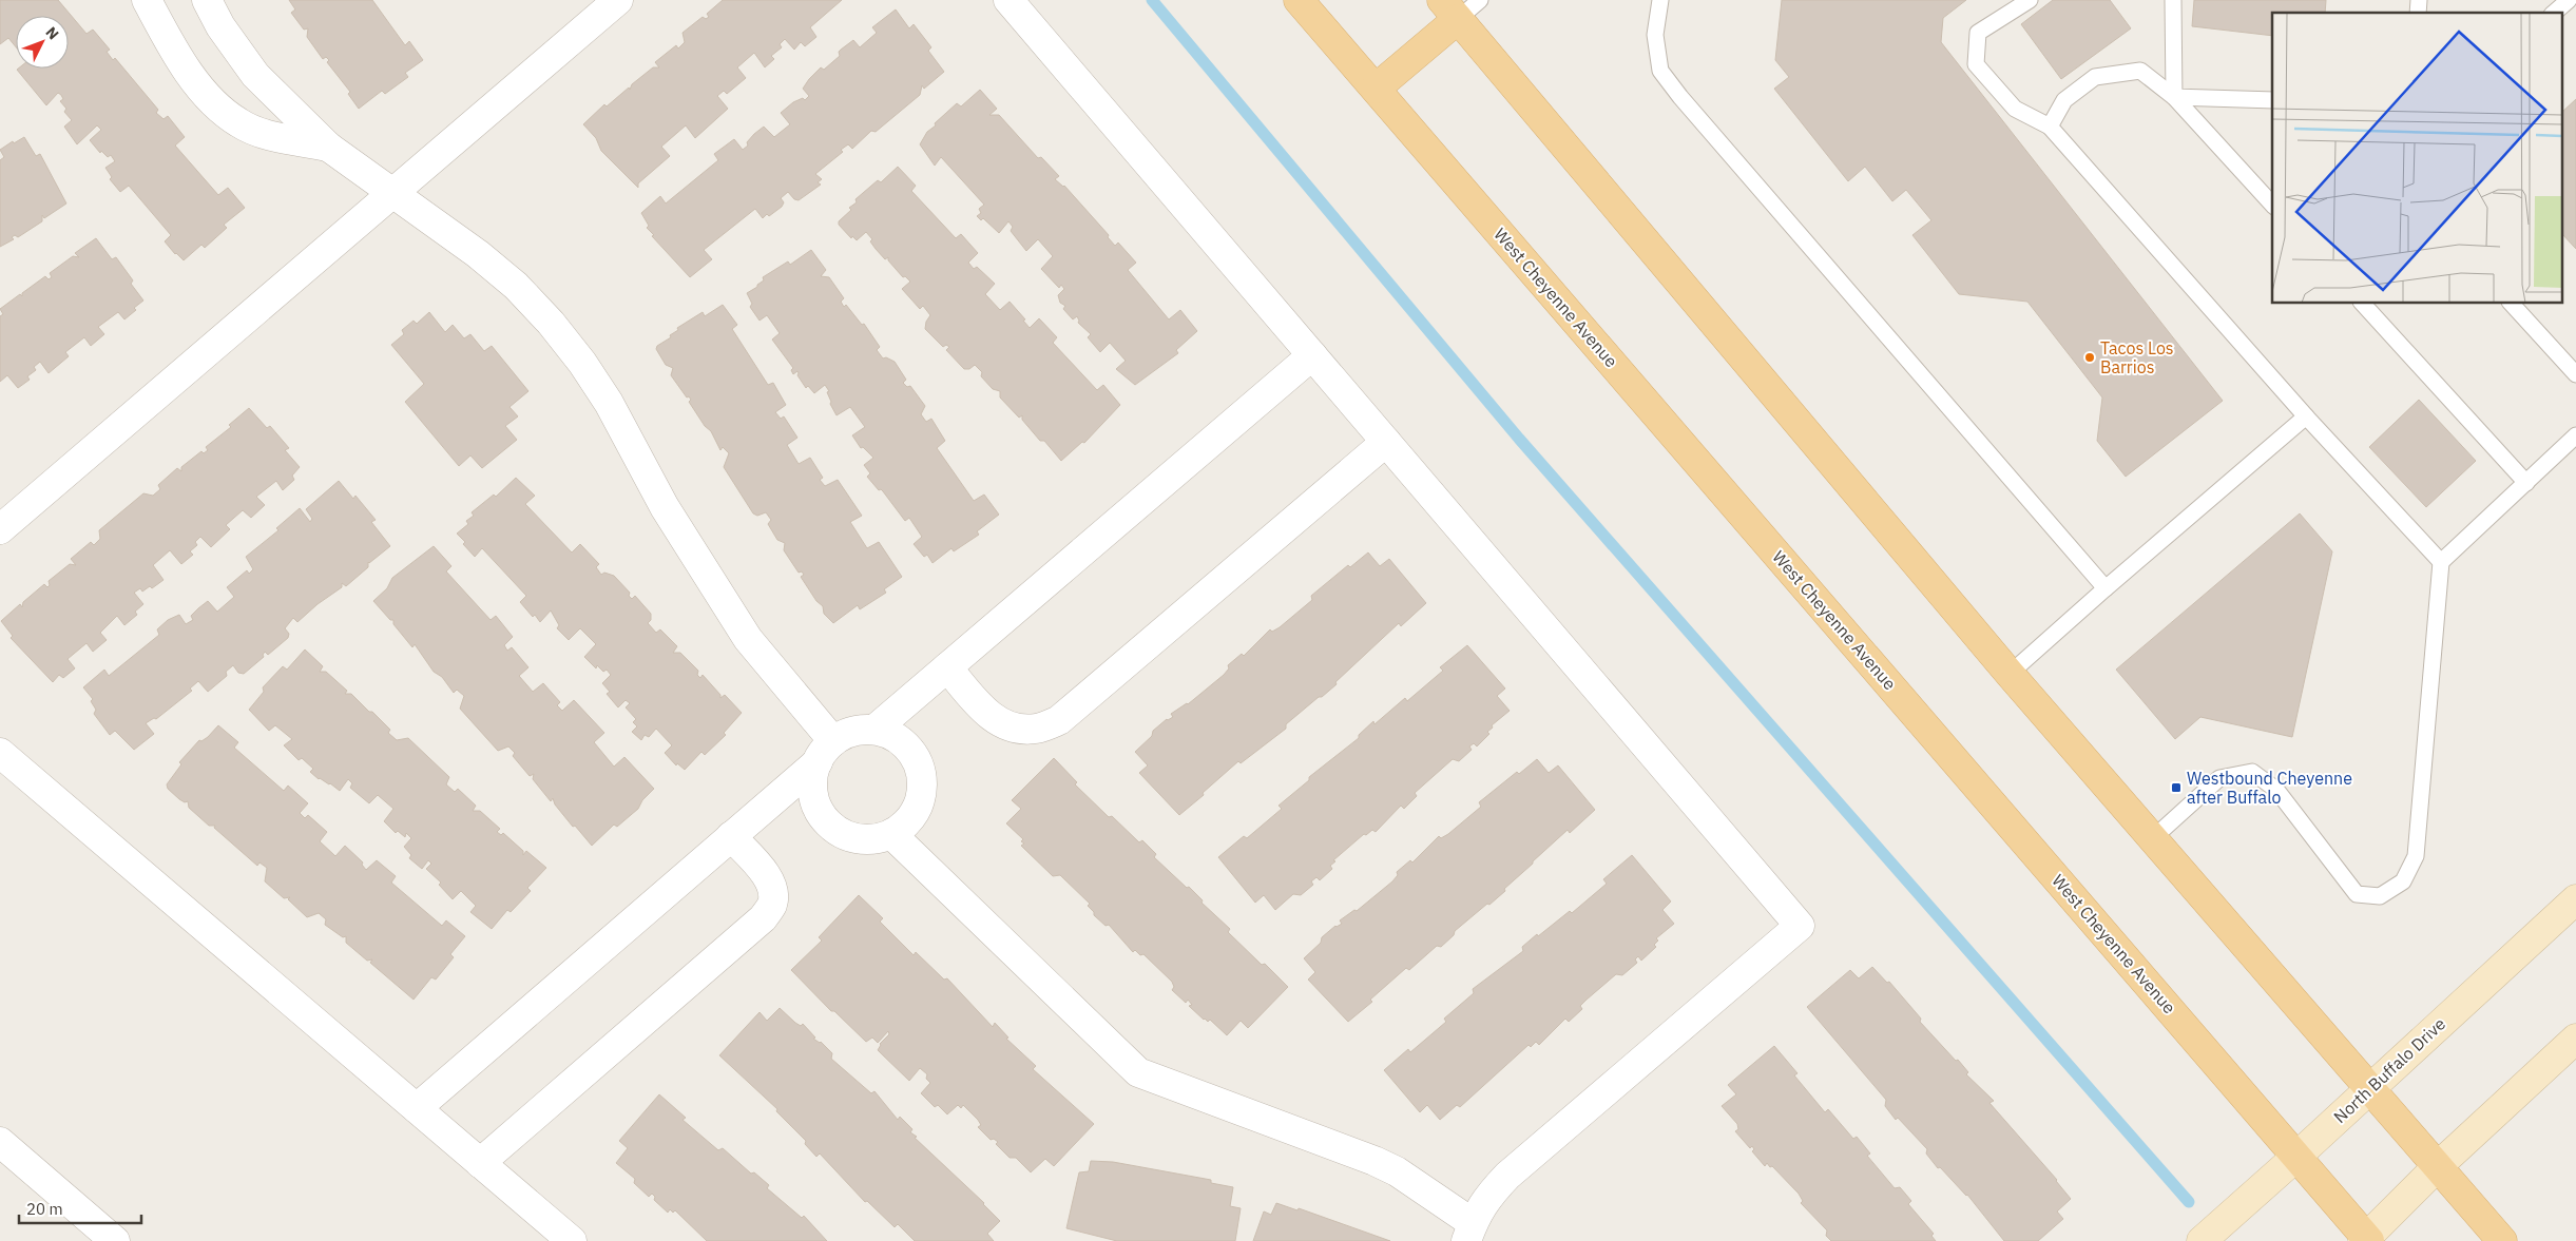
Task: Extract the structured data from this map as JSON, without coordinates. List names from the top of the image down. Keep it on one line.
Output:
{"streets":{"main road":["West Cheyenne Avenue","North Buffalo Drive"]},"crossings":[["West Cheyenne Avenue","North Buffalo Drive"]],"places":{"other":["Tacos Los Barrios"],"transit":["Westbound Cheyenne after Buffalo"]},"scale_bar":"20 m","north":"top right"}
